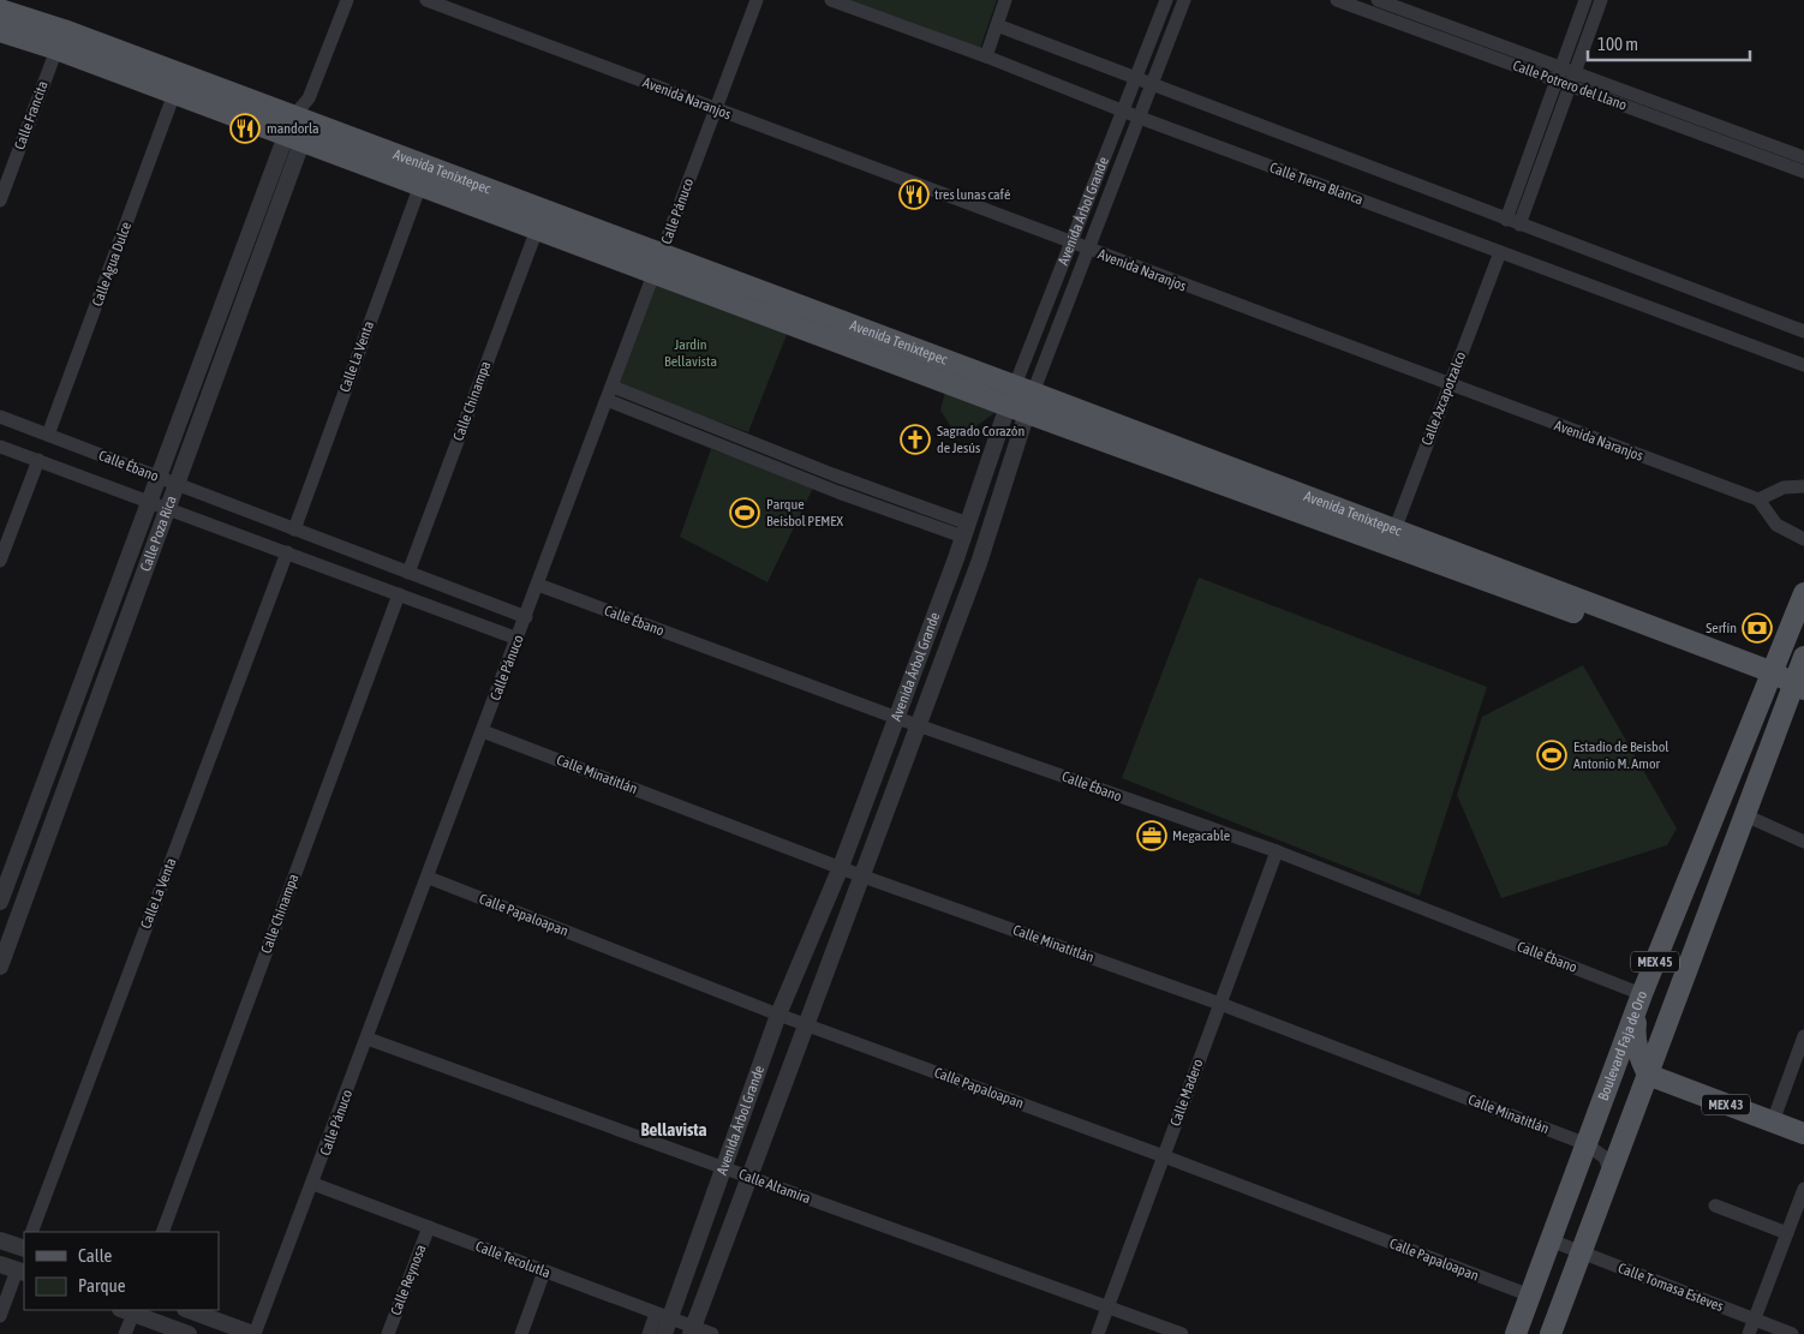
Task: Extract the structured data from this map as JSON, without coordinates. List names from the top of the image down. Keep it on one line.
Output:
{"streets":{"main road":["Avenida Tenixtepec","MEX 45","Boulevard Faja de Oro","MEX 43"],"street":["Calle Potrero del Llano","Avenida Naranjos","Calle Francita","Calle Tierra Blanca","Calle Pánuco","Avenida Árbol Grande","Calle Agua Dulce","Calle La Venta","Calle Azcapotzalco","Calle Chinampa","Calle Ébano","Calle Poza Rica","Calle Minatitlán","Calle Papaloapan","Calle Madero","Calle Altamira","Calle Tecolutla","Calle Reynosa","Calle Tomasa Esteves"]},"crossings":[["Avenida Naranjos","Calle Pánuco"],["Avenida Naranjos","Avenida Árbol Grande"],["Avenida Naranjos","Calle Azcapotzalco"],["Calle Francita","Avenida Tenixtepec"],["Avenida Tenixtepec","Calle Pánuco"],["Avenida Tenixtepec","Avenida Árbol Grande"],["Avenida Tenixtepec","Calle Agua Dulce"],["Avenida Tenixtepec","Calle La Venta"],["Avenida Tenixtepec","Calle Azcapotzalco"],["Avenida Tenixtepec","Calle Chinampa"],["Avenida Tenixtepec","Calle Poza Rica"],["Avenida Tenixtepec","MEX 45"],["Avenida Tenixtepec","Boulevard Faja de Oro"],["Calle Tierra Blanca","Avenida Árbol Grande"],["Calle Tierra Blanca","Calle Azcapotzalco"],["Calle Pánuco","Calle Ébano"],["Calle Pánuco","Calle Minatitlán"],["Calle Pánuco","Calle Papaloapan"],["Calle Pánuco","Calle Altamira"],["Calle Pánuco","Calle Tecolutla"],["Avenida Árbol Grande","Calle Ébano"],["Avenida Árbol Grande","Calle Minatitlán"],["Avenida Árbol Grande","Calle Papaloapan"],["Avenida Árbol Grande","Calle Altamira"],["Avenida Árbol Grande","Calle Tecolutla"],["Calle Agua Dulce","Calle Ébano"],["Calle La Venta","Calle Ébano"],["Calle Chinampa","Calle Ébano"],["Calle Ébano","Calle Poza Rica"],["Calle Ébano","Boulevard Faja de Oro"],["Calle Ébano","Calle Madero"],["Calle Minatitlán","MEX 45"],["Calle Minatitlán","Boulevard Faja de Oro"],["Calle Minatitlán","Calle Madero"],["Calle Papaloapan","Boulevard Faja de Oro"],["Calle Papaloapan","Calle Madero"],["MEX 45","MEX 43"],["MEX 45","Calle Tomasa Esteves"],["Boulevard Faja de Oro","Calle Tomasa Esteves"],["Calle Madero","Calle Altamira"],["Calle Tecolutla","Calle Reynosa"]],"districts":["Bellavista"],"parks":["Jardín Bellavista"],"places":{"restaurant":["mandorla","tres lunas café"],"church":["Sagrado Corazón de Jesús"],"sports":["Parque Beisbol PEMEX","Estadio de Beisbol Antonio M. Amor"],"bank":["Serfín"],"office":["Megacable"]},"legend":["Calle","Parque"],"scale_bar":"100 m"}
